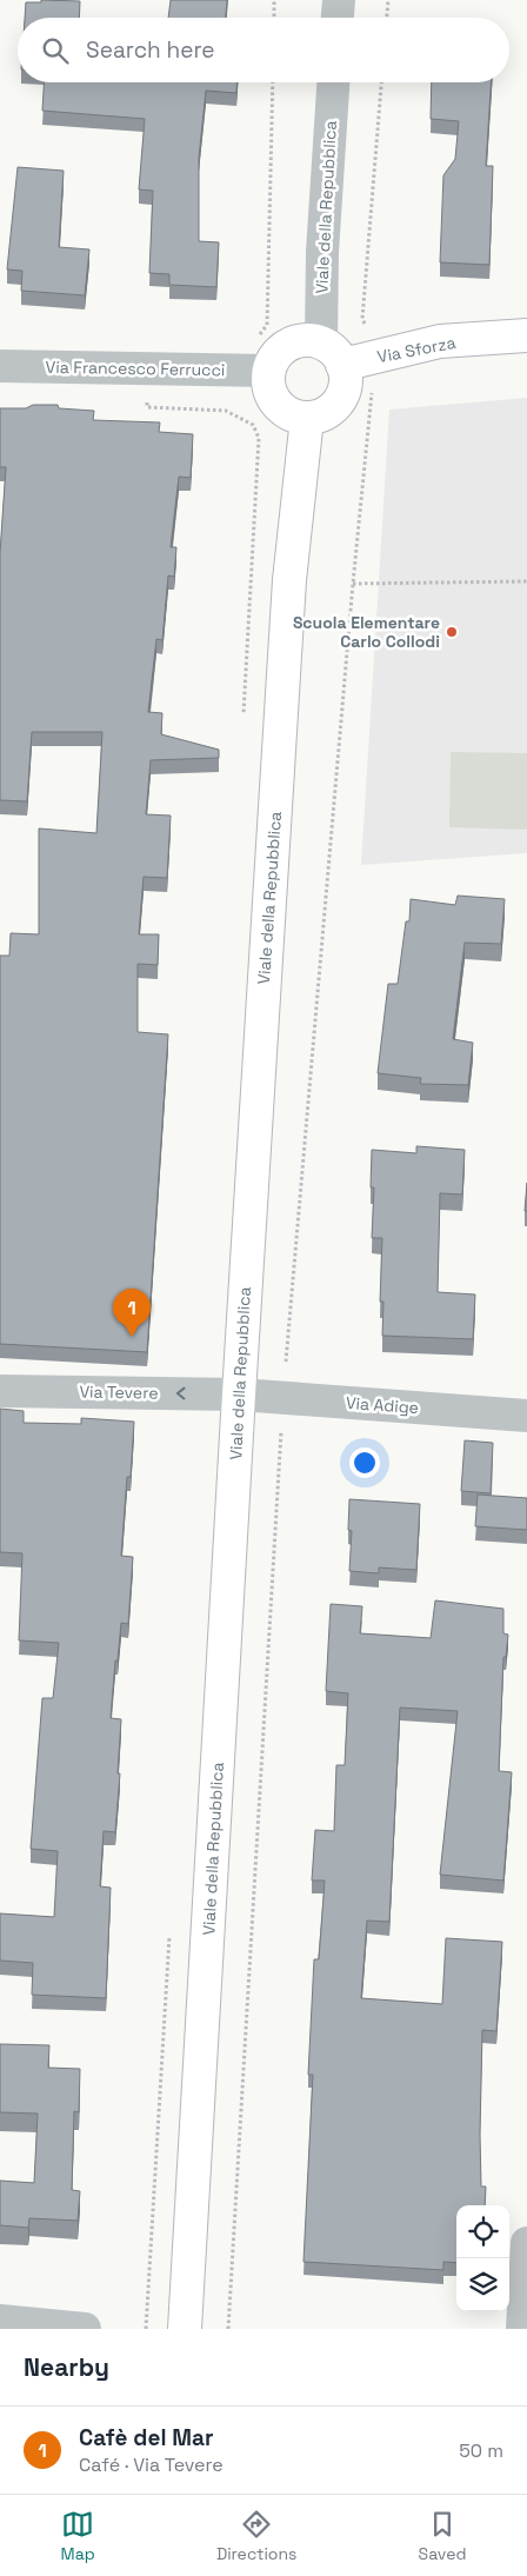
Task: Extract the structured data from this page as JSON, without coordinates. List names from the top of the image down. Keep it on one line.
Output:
{"streets":{"street":["Viale della Repubblica","Via Sforza","Via Francesco Ferrucci","Via Tevere","Via Adige"]},"crossings":[["Viale della Repubblica","Via Sforza"],["Viale della Repubblica","Via Francesco Ferrucci"],["Viale della Repubblica","Via Tevere"],["Viale della Repubblica","Via Adige"],["Via Sforza","Via Francesco Ferrucci"],["Via Tevere","Via Adige"]],"one_way":["Via Tevere"],"places":["Scuola Elementare Carlo Collodi"],"page":{"search":"Search here","pins":"1","heading":"Nearby","list":[{"mark":"1","name":"Cafè del Mar","note":"Café · Via Tevere","value":"50 m"}],"nav":["Map","Directions","Saved"]}}
